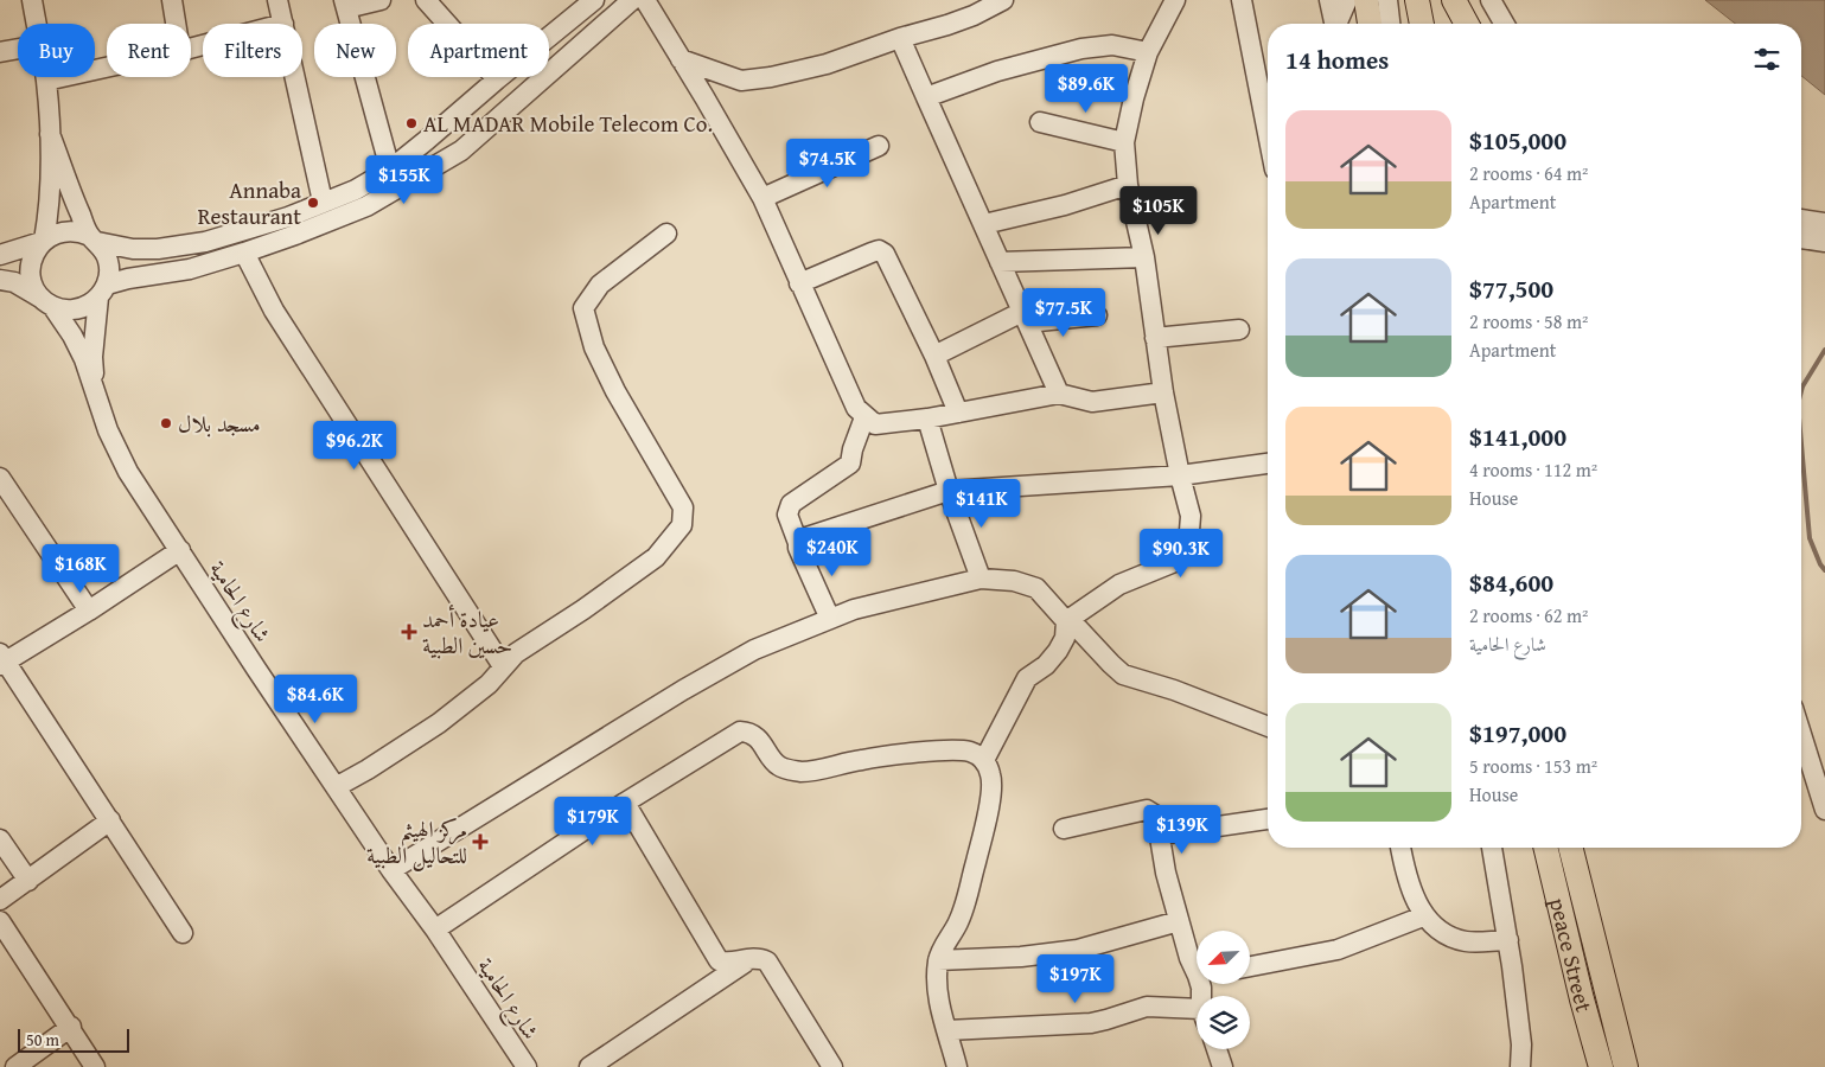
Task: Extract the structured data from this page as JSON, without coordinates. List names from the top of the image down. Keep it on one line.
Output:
{"streets":{"main road":["peace Street"],"street":["شارع الحامية"]},"places":{"other":["AL MADAR Mobile Telecom Co.","Annaba Restaurant","مسجد بلال"],"health":["عيادة أحمد حسين الطبية","مركز الهيثم للتحاليل الطبية"]},"scale_bar":"50 m","north":"bottom left","page":{"chip":["Buy","Rent","Filters","New","Apartment"],"heading":"14 homes","price":["$89.6K","$74.5K","$155K","$105K","$77.5K","$96.2K","$141K","$240K","$90.3K","$168K","$84.6K","$179K","$139K","$197K"],"list":[{"name":"$105,000","note":"2 rooms · 64 m² · Apartment"},{"name":"$77,500","note":"2 rooms · 58 m² · Apartment"},{"name":"$141,000","note":"4 rooms · 112 m² · House"},{"name":"$84,600","note":"2 rooms · 62 m² · شارع الحامية"},{"name":"$197,000","note":"5 rooms · 153 m² · House"}],"scale":"50 m"}}
